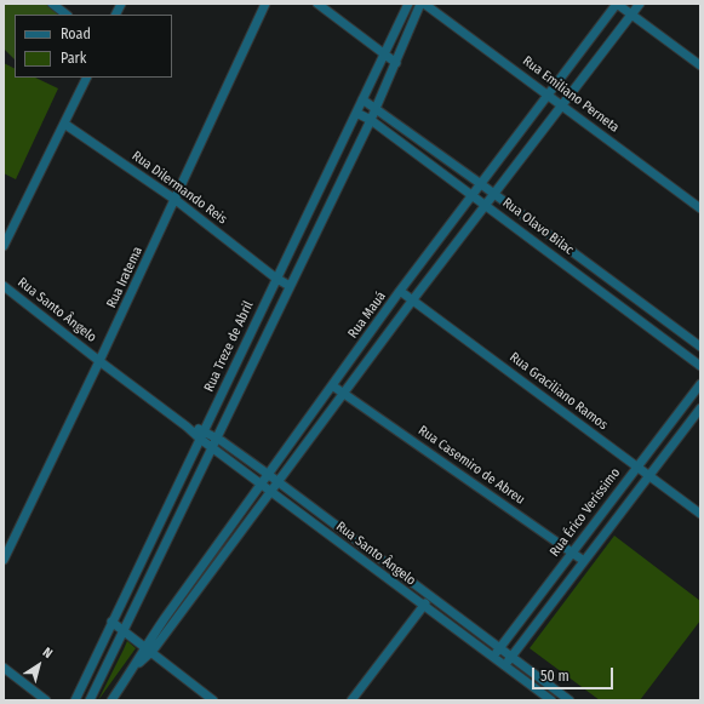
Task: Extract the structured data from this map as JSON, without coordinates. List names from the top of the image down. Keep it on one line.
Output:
{"streets":{"street":["Rua Emiliano Perneta","Rua Dilermando Reis","Rua Olavo Bilac","Rua Iratema","Rua Santo Ângelo","Rua Mauá","Rua Treze de Abril","Rua Graciliano Ramos","Rua Casemiro de Abreu","Rua Érico Verissimo"]},"crossings":[["Rua Emiliano Perneta","Rua Mauá"],["Rua Dilermando Reis","Rua Iratema"],["Rua Dilermando Reis","Rua Treze de Abril"],["Rua Olavo Bilac","Rua Mauá"],["Rua Olavo Bilac","Rua Treze de Abril"],["Rua Iratema","Rua Santo Ângelo"],["Rua Santo Ângelo","Rua Mauá"],["Rua Santo Ângelo","Rua Treze de Abril"],["Rua Santo Ângelo","Rua Érico Verissimo"],["Rua Mauá","Rua Graciliano Ramos"],["Rua Mauá","Rua Casemiro de Abreu"],["Rua Graciliano Ramos","Rua Érico Verissimo"],["Rua Casemiro de Abreu","Rua Érico Verissimo"]],"legend":["Road","Park"],"scale_bar":"50 m","north":"top right"}
